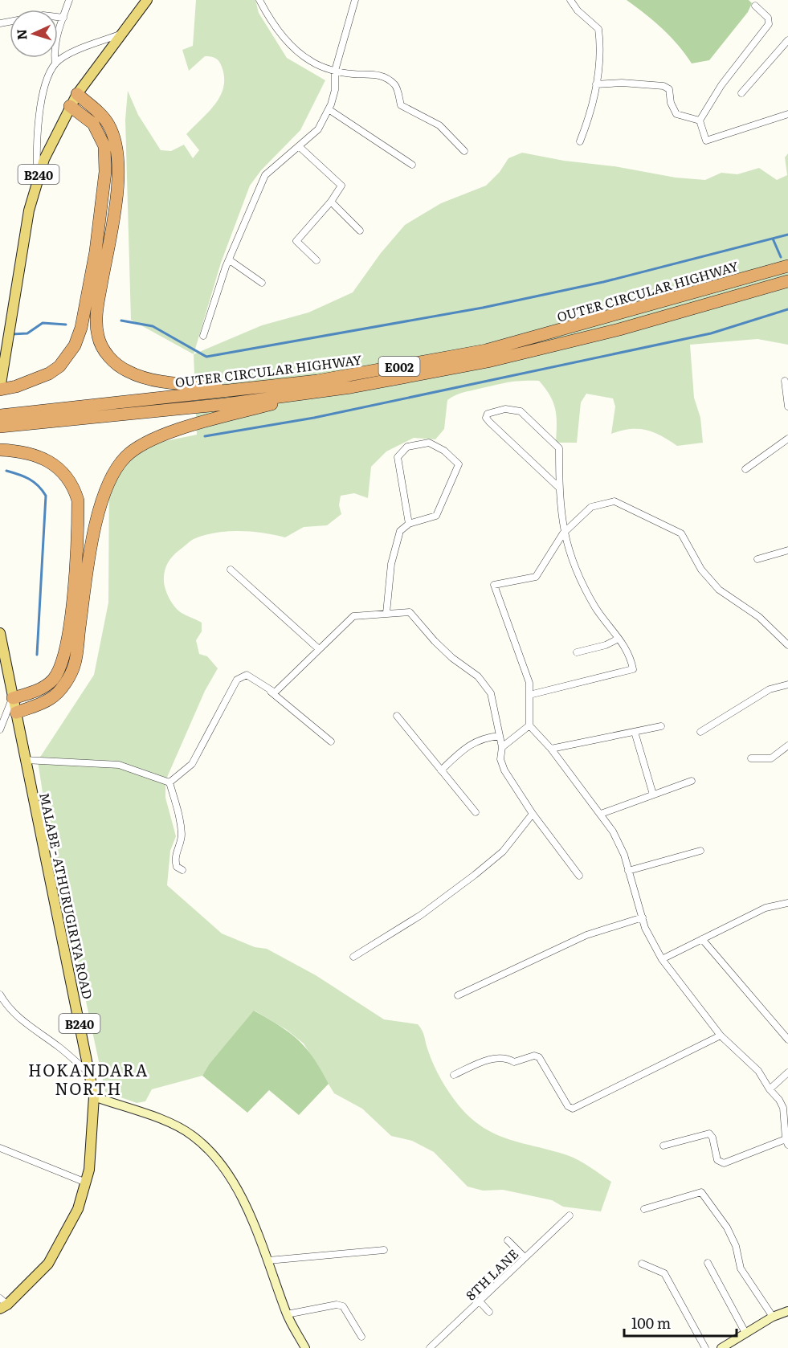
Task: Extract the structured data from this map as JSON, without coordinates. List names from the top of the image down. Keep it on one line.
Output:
{"streets":{"highway":["OUTER CIRCULAR HIGHWAY","E002"],"main road":["B240","MALABE - ATHURUGIRIYA ROAD"],"street":["8TH LANE"]},"districts":["HOKANDARA NORTH"],"scale_bar":"100 m","north":"left"}
